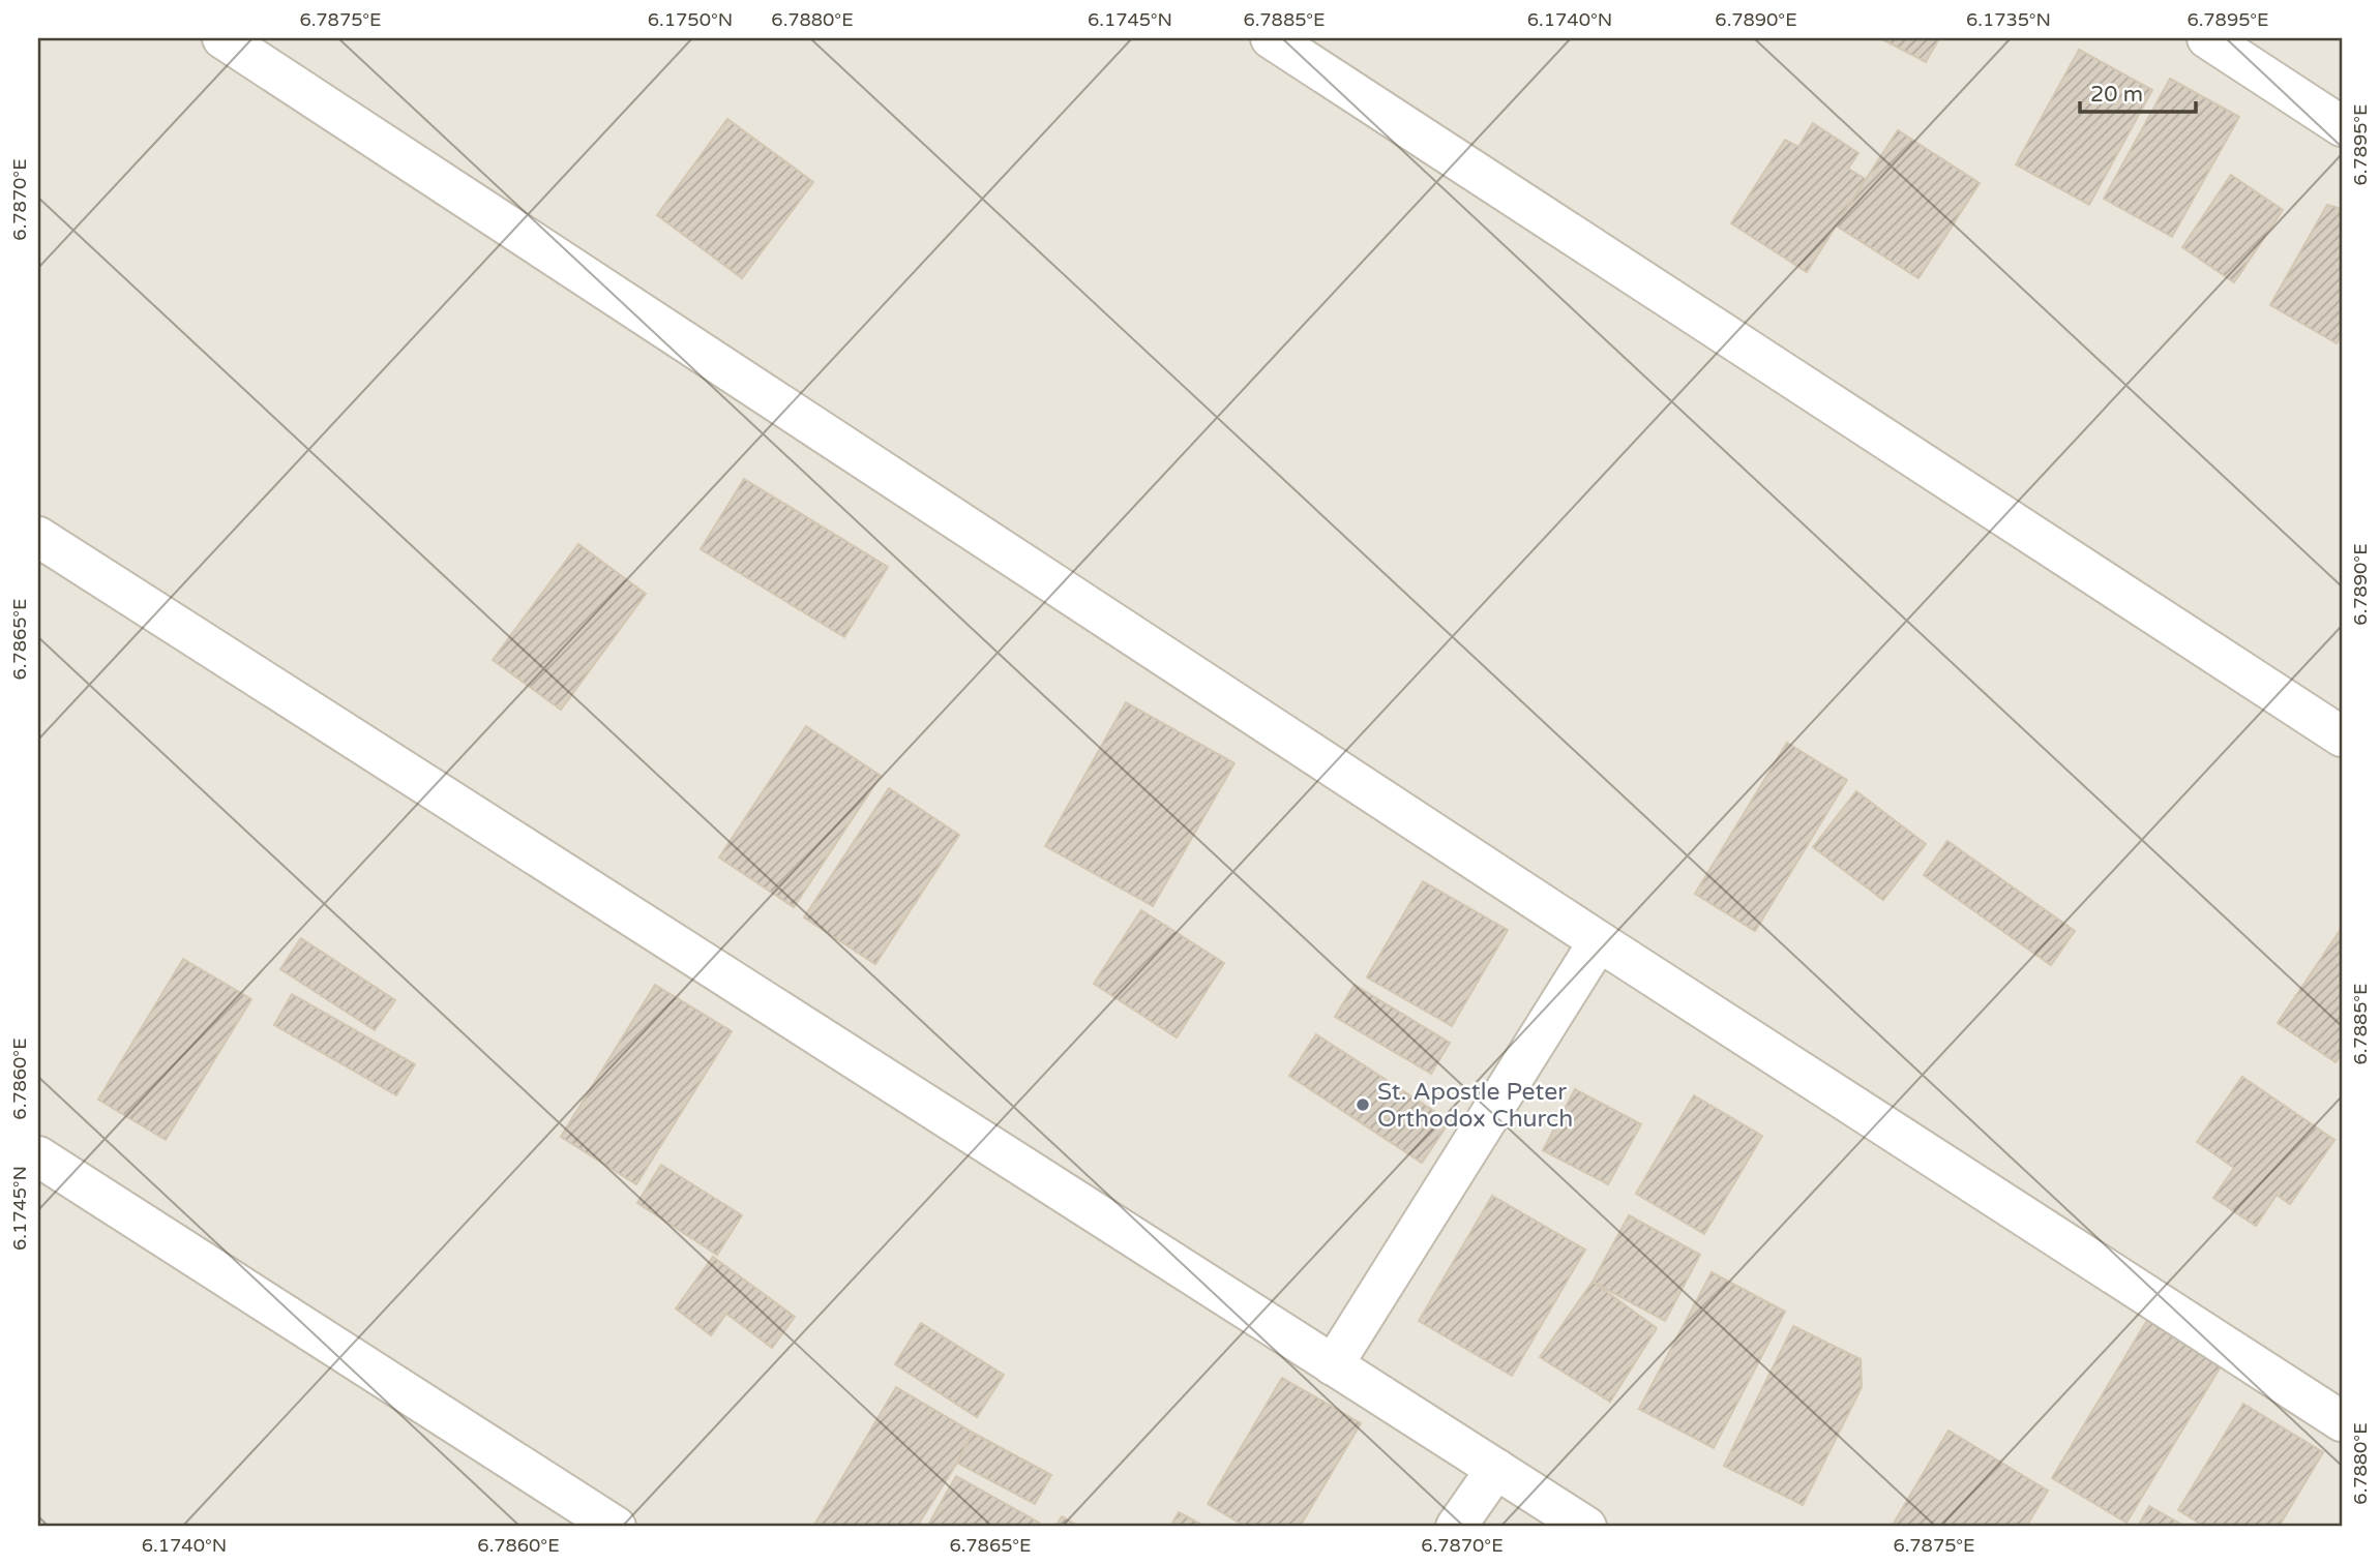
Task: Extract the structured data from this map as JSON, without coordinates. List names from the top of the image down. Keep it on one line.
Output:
{"places":["St. Apostle Peter Orthodox Church"],"scale_bar":"20 m","coordinates":["6.7875°E","6.1750°N","6.7880°E","6.1745°N","6.7885°E","6.1740°N","6.7890°E","6.1735°N","6.7895°E","6.7870°E","6.7865°E","6.7860°E"]}
